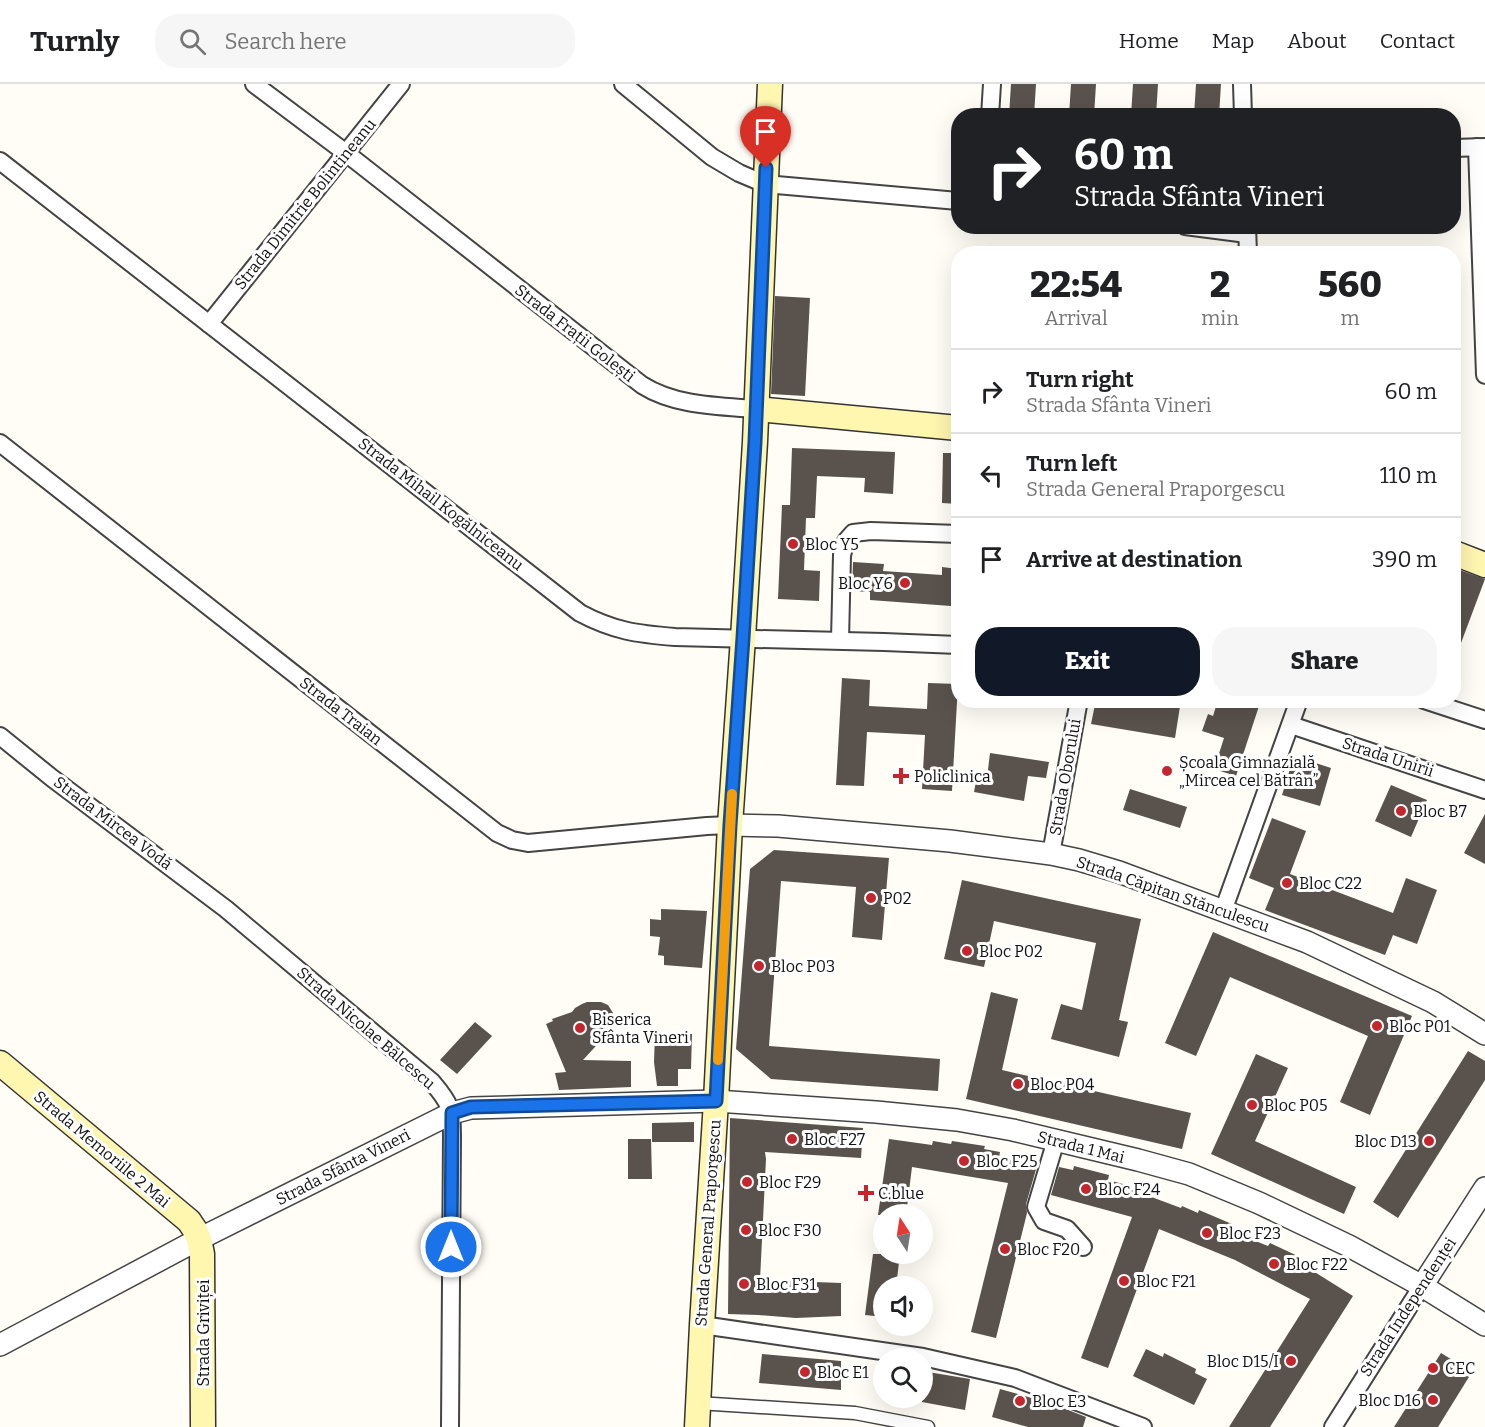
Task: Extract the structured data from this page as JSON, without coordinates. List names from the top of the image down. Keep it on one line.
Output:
{"streets":{"main road":["Strada Frații Golești","Strada Memoriile 2 Mai","Strada General Praporgescu","Strada Griviței"],"street":["Strada Dimitrie Bolintineanu","Strada Mihail Kogălniceanu","Strada Traian","Strada Unirii","Strada Oborului","Strada Mircea Vodă","Strada Căpitan Stănculescu","Strada Nicolae Bălcescu","Strada 1 Mai","Strada Sfânta Vineri","Strada Independenței"]},"crossings":[["Strada Dimitrie Bolintineanu","Strada Frații Golești"],["Strada Dimitrie Bolintineanu","Strada Mihail Kogălniceanu"],["Strada Frații Golești","Strada General Praporgescu"],["Strada Mihail Kogălniceanu","Strada General Praporgescu"],["Strada Traian","Strada Căpitan Stănculescu"],["Strada Traian","Strada General Praporgescu"],["Strada Oborului","Strada Căpitan Stănculescu"],["Strada Mircea Vodă","Strada Nicolae Bălcescu"],["Strada Căpitan Stănculescu","Strada General Praporgescu"],["Strada Nicolae Bălcescu","Strada Sfânta Vineri"],["Strada 1 Mai","Strada Sfânta Vineri"],["Strada 1 Mai","Strada General Praporgescu"],["Strada 1 Mai","Strada Independenței"],["Strada Memoriile 2 Mai","Strada Sfânta Vineri"],["Strada Memoriile 2 Mai","Strada Griviței"],["Strada Sfânta Vineri","Strada General Praporgescu"],["Strada Sfânta Vineri","Strada Griviței"]],"places":{"other":["Bloc Y5","Bloc Y6","Școala Gimnazială „Mircea cel Bătrân”","Bloc B7","Bloc C22","P02","Bloc P02","Bloc P03","Bloc P01","Biserica Sfânta Vineri","Bloc P04","Bloc P05","Bloc F27","Bloc D13","Bloc F25","Bloc F29","Bloc F24","Bloc F30","Bloc F23","Bloc F20","Bloc F22","Bloc F21","Bloc F31","Bloc D15/I","CEC","Bloc E1","Bloc D16","Bloc E3"],"health":["Policlinica","C.blue"]},"north":"top","page":{"header":"Turnly","search":"Search here","nav":["Home","Map","About","Contact"],"turn":["60 m","Strada Sfânta Vineri"],"eta":["22:54","Arrival","2","min","560","m"],"list":[{"name":"Turn right","note":"Strada Sfânta Vineri","value":"60 m"},{"name":"Turn left","note":"Strada General Praporgescu","value":"110 m"},{"name":"Arrive at destination","value":"390 m"}],"buttons":["Exit","Share"]}}
